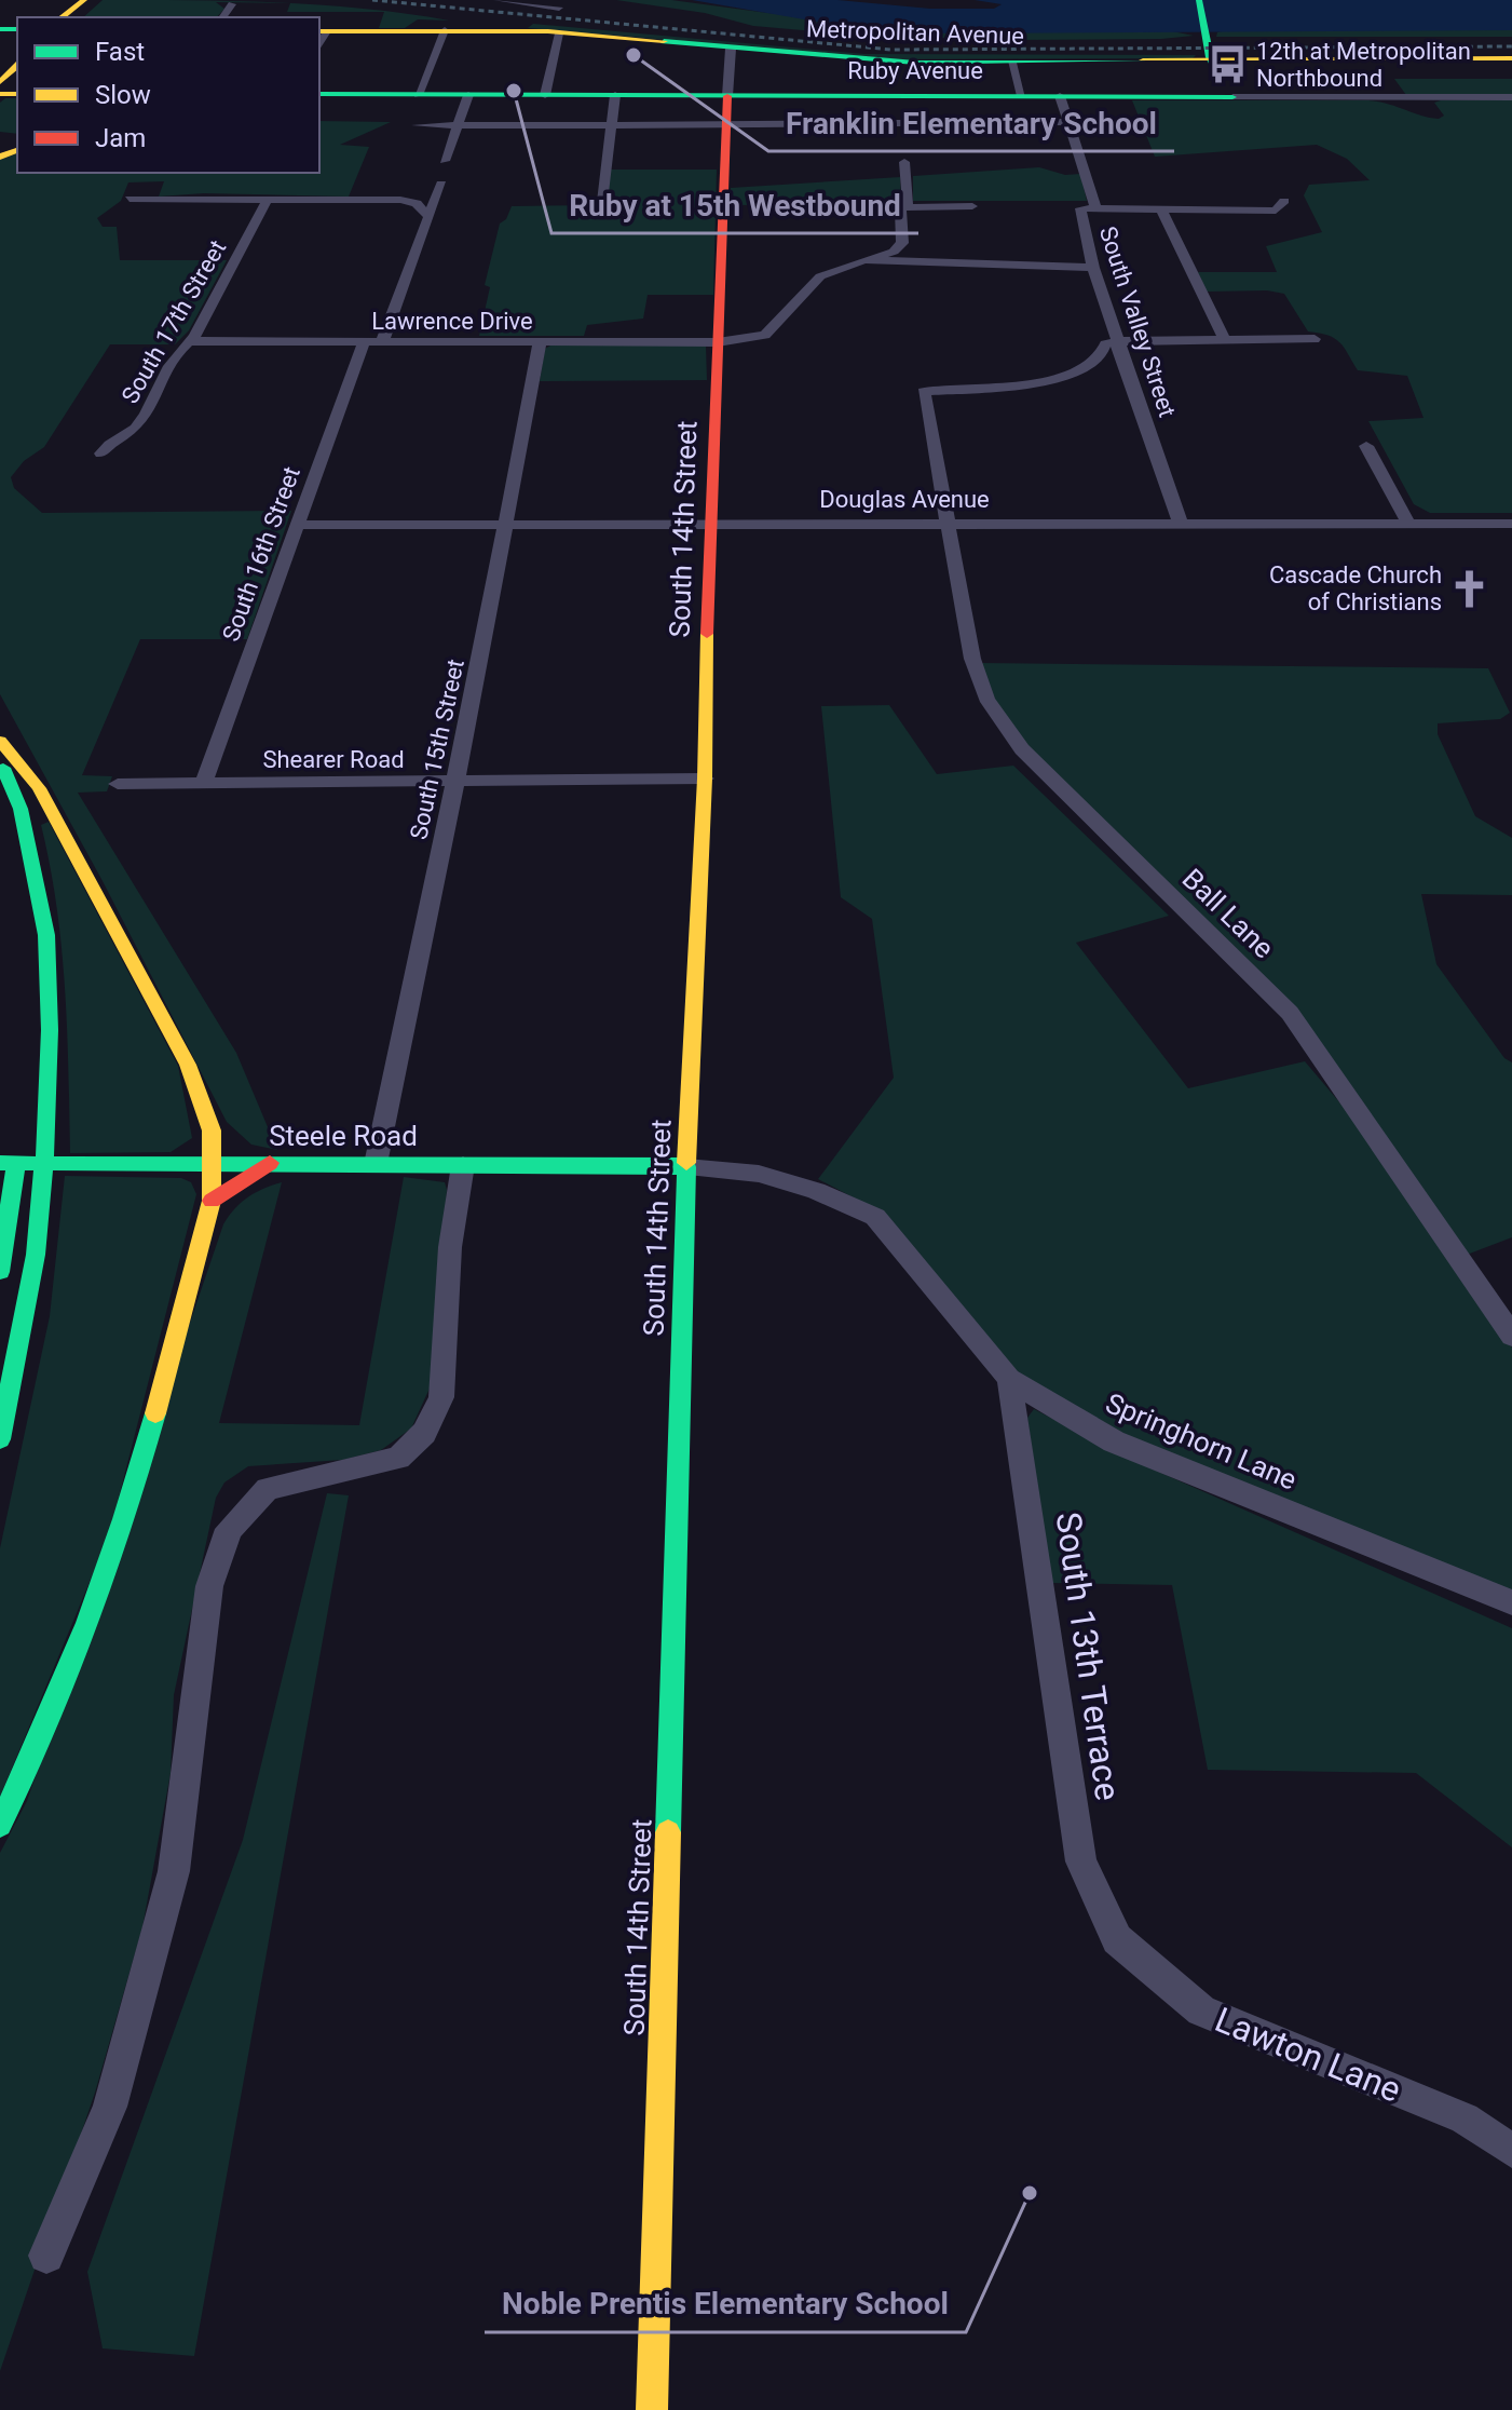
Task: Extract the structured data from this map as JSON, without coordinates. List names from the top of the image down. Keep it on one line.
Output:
{"streets":{"main road":["Metropolitan Avenue","Ruby Avenue","South 14th Street","Steele Road"],"street":["Lawrence Drive","South 17th Street","South Valley Street","Douglas Avenue","South 16th Street","South 15th Street","Shearer Road","Ball Lane","Springhorn Lane","South 13th Terrace","Lawton Lane"]},"crossings":[["Metropolitan Avenue","South 14th Street"],["Ruby Avenue","South Valley Street"],["Ruby Avenue","South 14th Street"],["Lawrence Drive","South 17th Street"],["Lawrence Drive","South 14th Street"],["Lawrence Drive","South 16th Street"],["Lawrence Drive","South 15th Street"],["South Valley Street","Douglas Avenue"],["South Valley Street","Ball Lane"],["Douglas Avenue","South 14th Street"],["Douglas Avenue","South 16th Street"],["Douglas Avenue","South 15th Street"],["Douglas Avenue","Ball Lane"],["South 14th Street","Shearer Road"],["South 14th Street","Steele Road"],["South 14th Street","Springhorn Lane"],["South 16th Street","Shearer Road"],["South 15th Street","Shearer Road"],["South 15th Street","Steele Road"],["Steele Road","Springhorn Lane"],["Springhorn Lane","South 13th Terrace"],["South 13th Terrace","Lawton Lane"]],"places":{"other":["Franklin Elementary School","Ruby at 15th Westbound","Noble Prentis Elementary School"],"bus stop":["12th at Metropolitan Northbound"],"church":["Cascade Church of Christians"]},"legend":["Fast","Slow","Jam"]}
